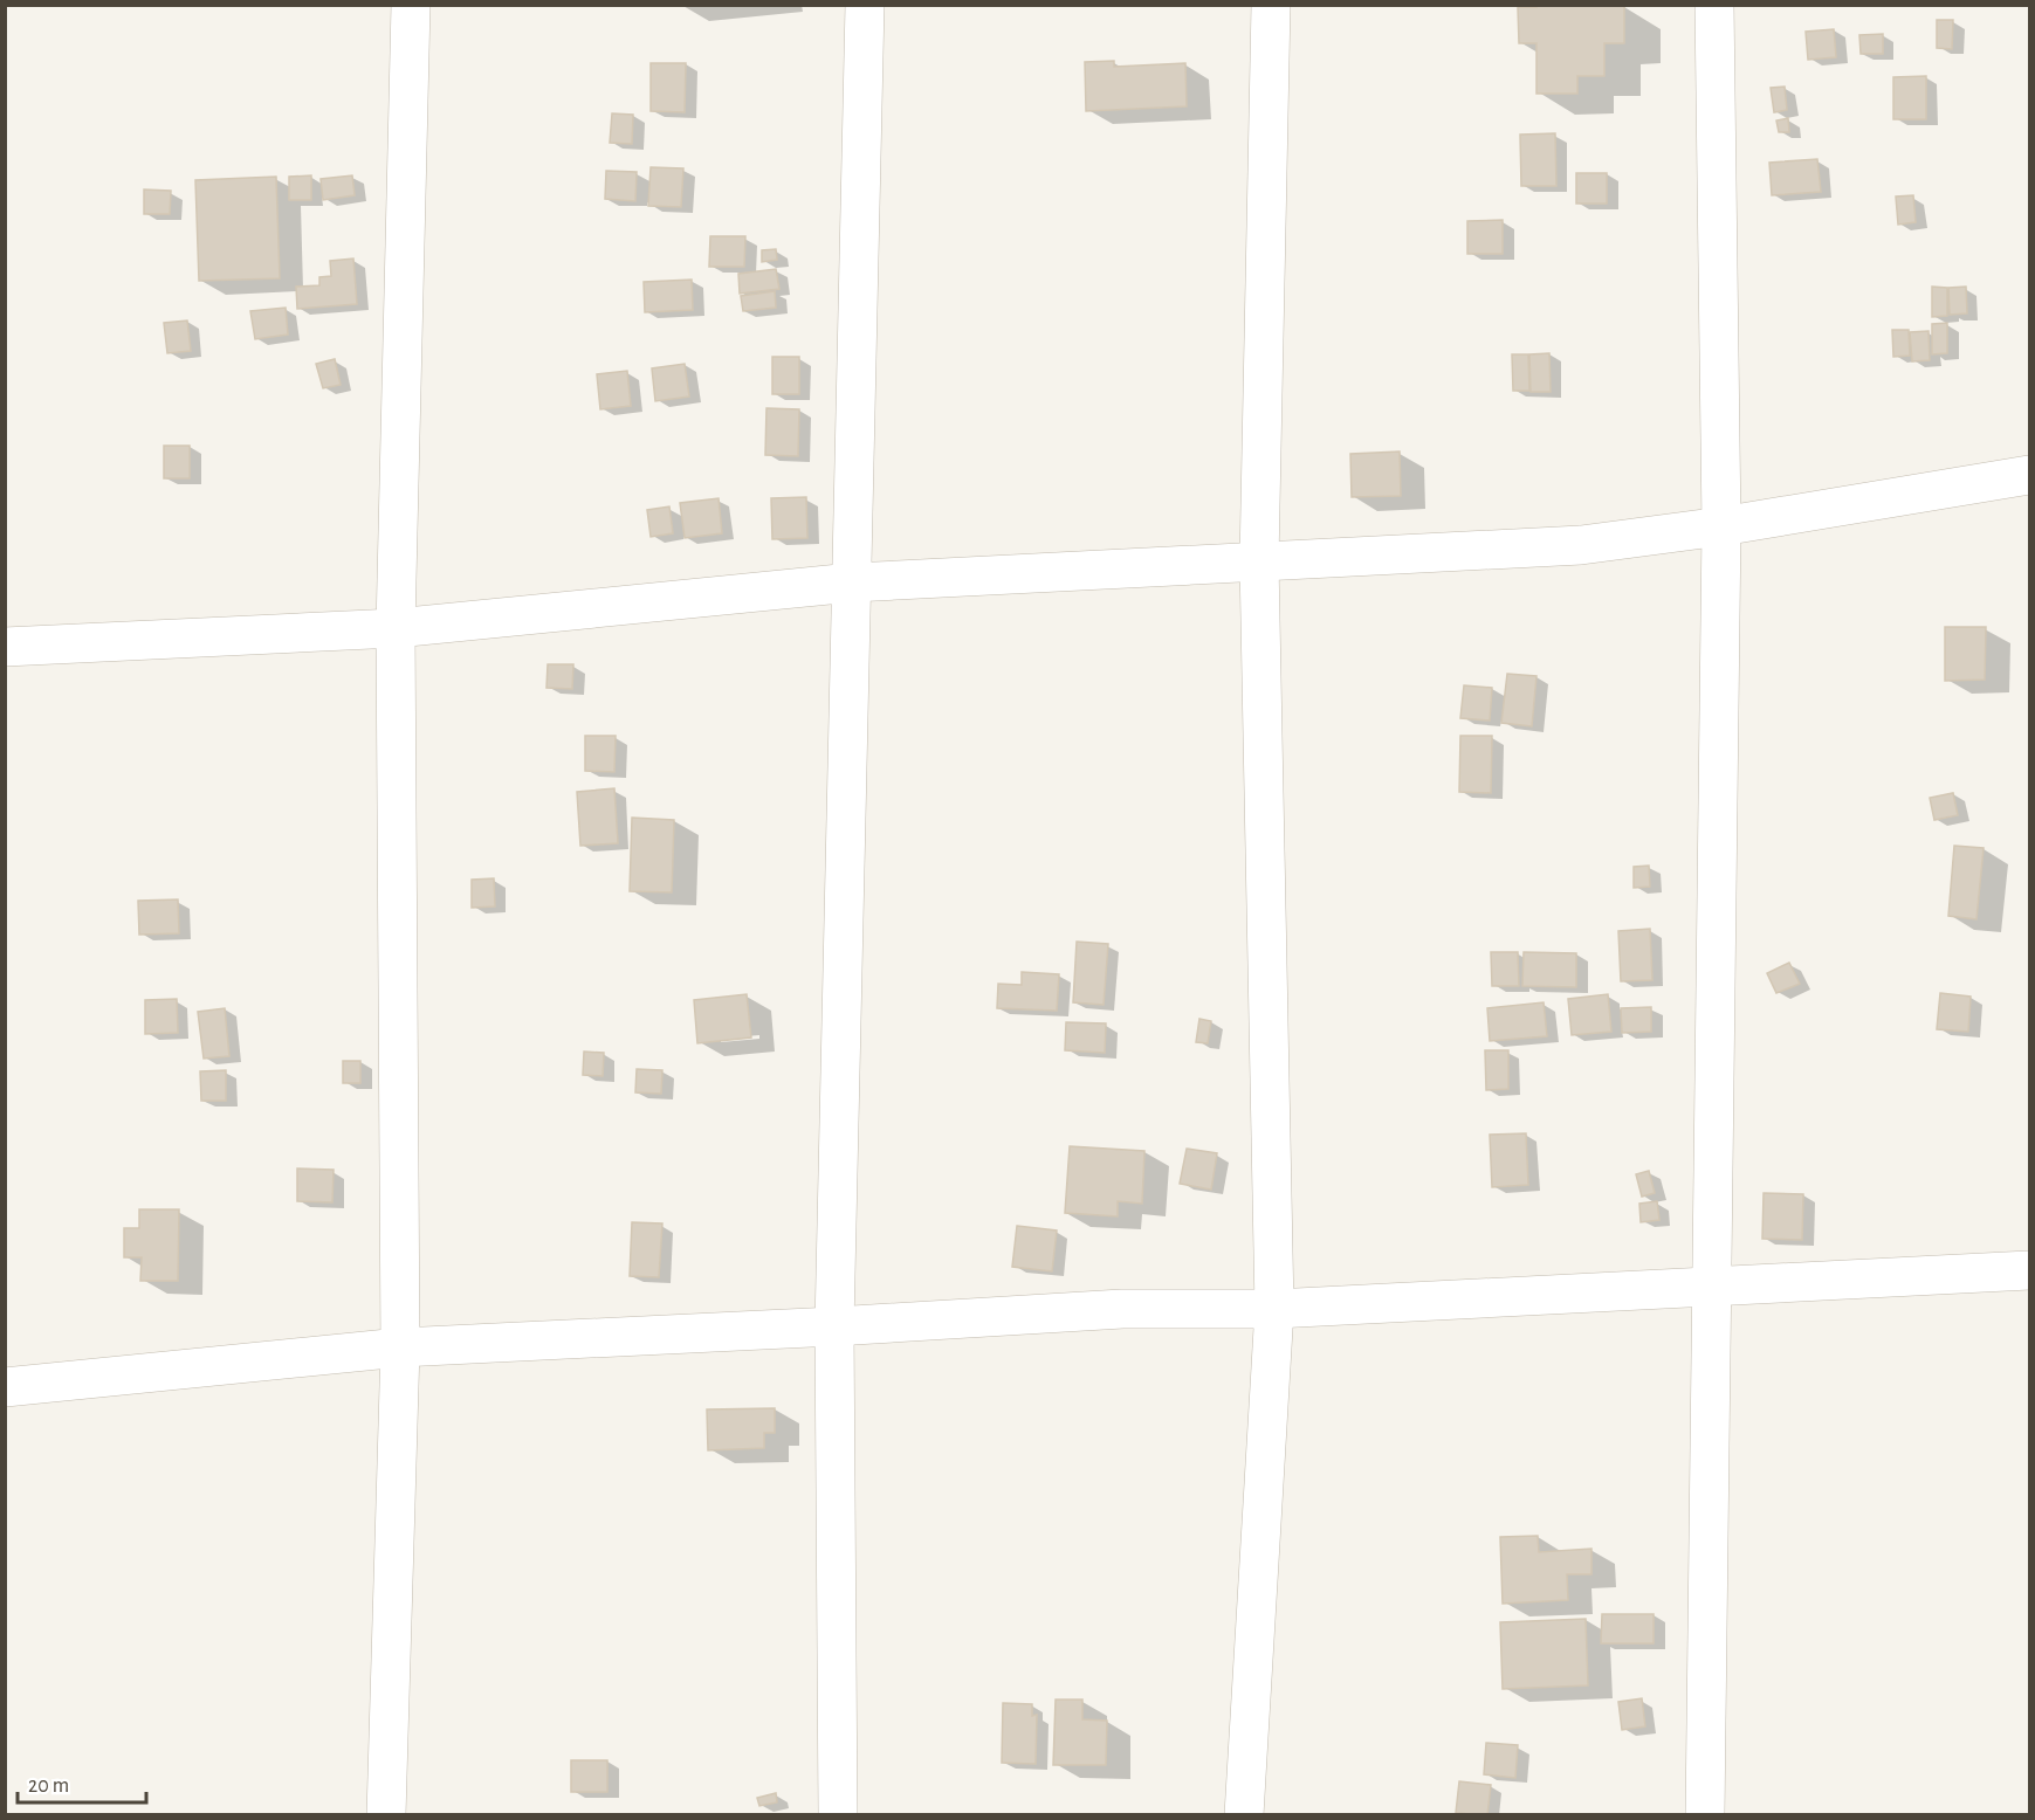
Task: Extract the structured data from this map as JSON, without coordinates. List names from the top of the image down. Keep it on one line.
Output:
{"scale_bar":"20 m"}
